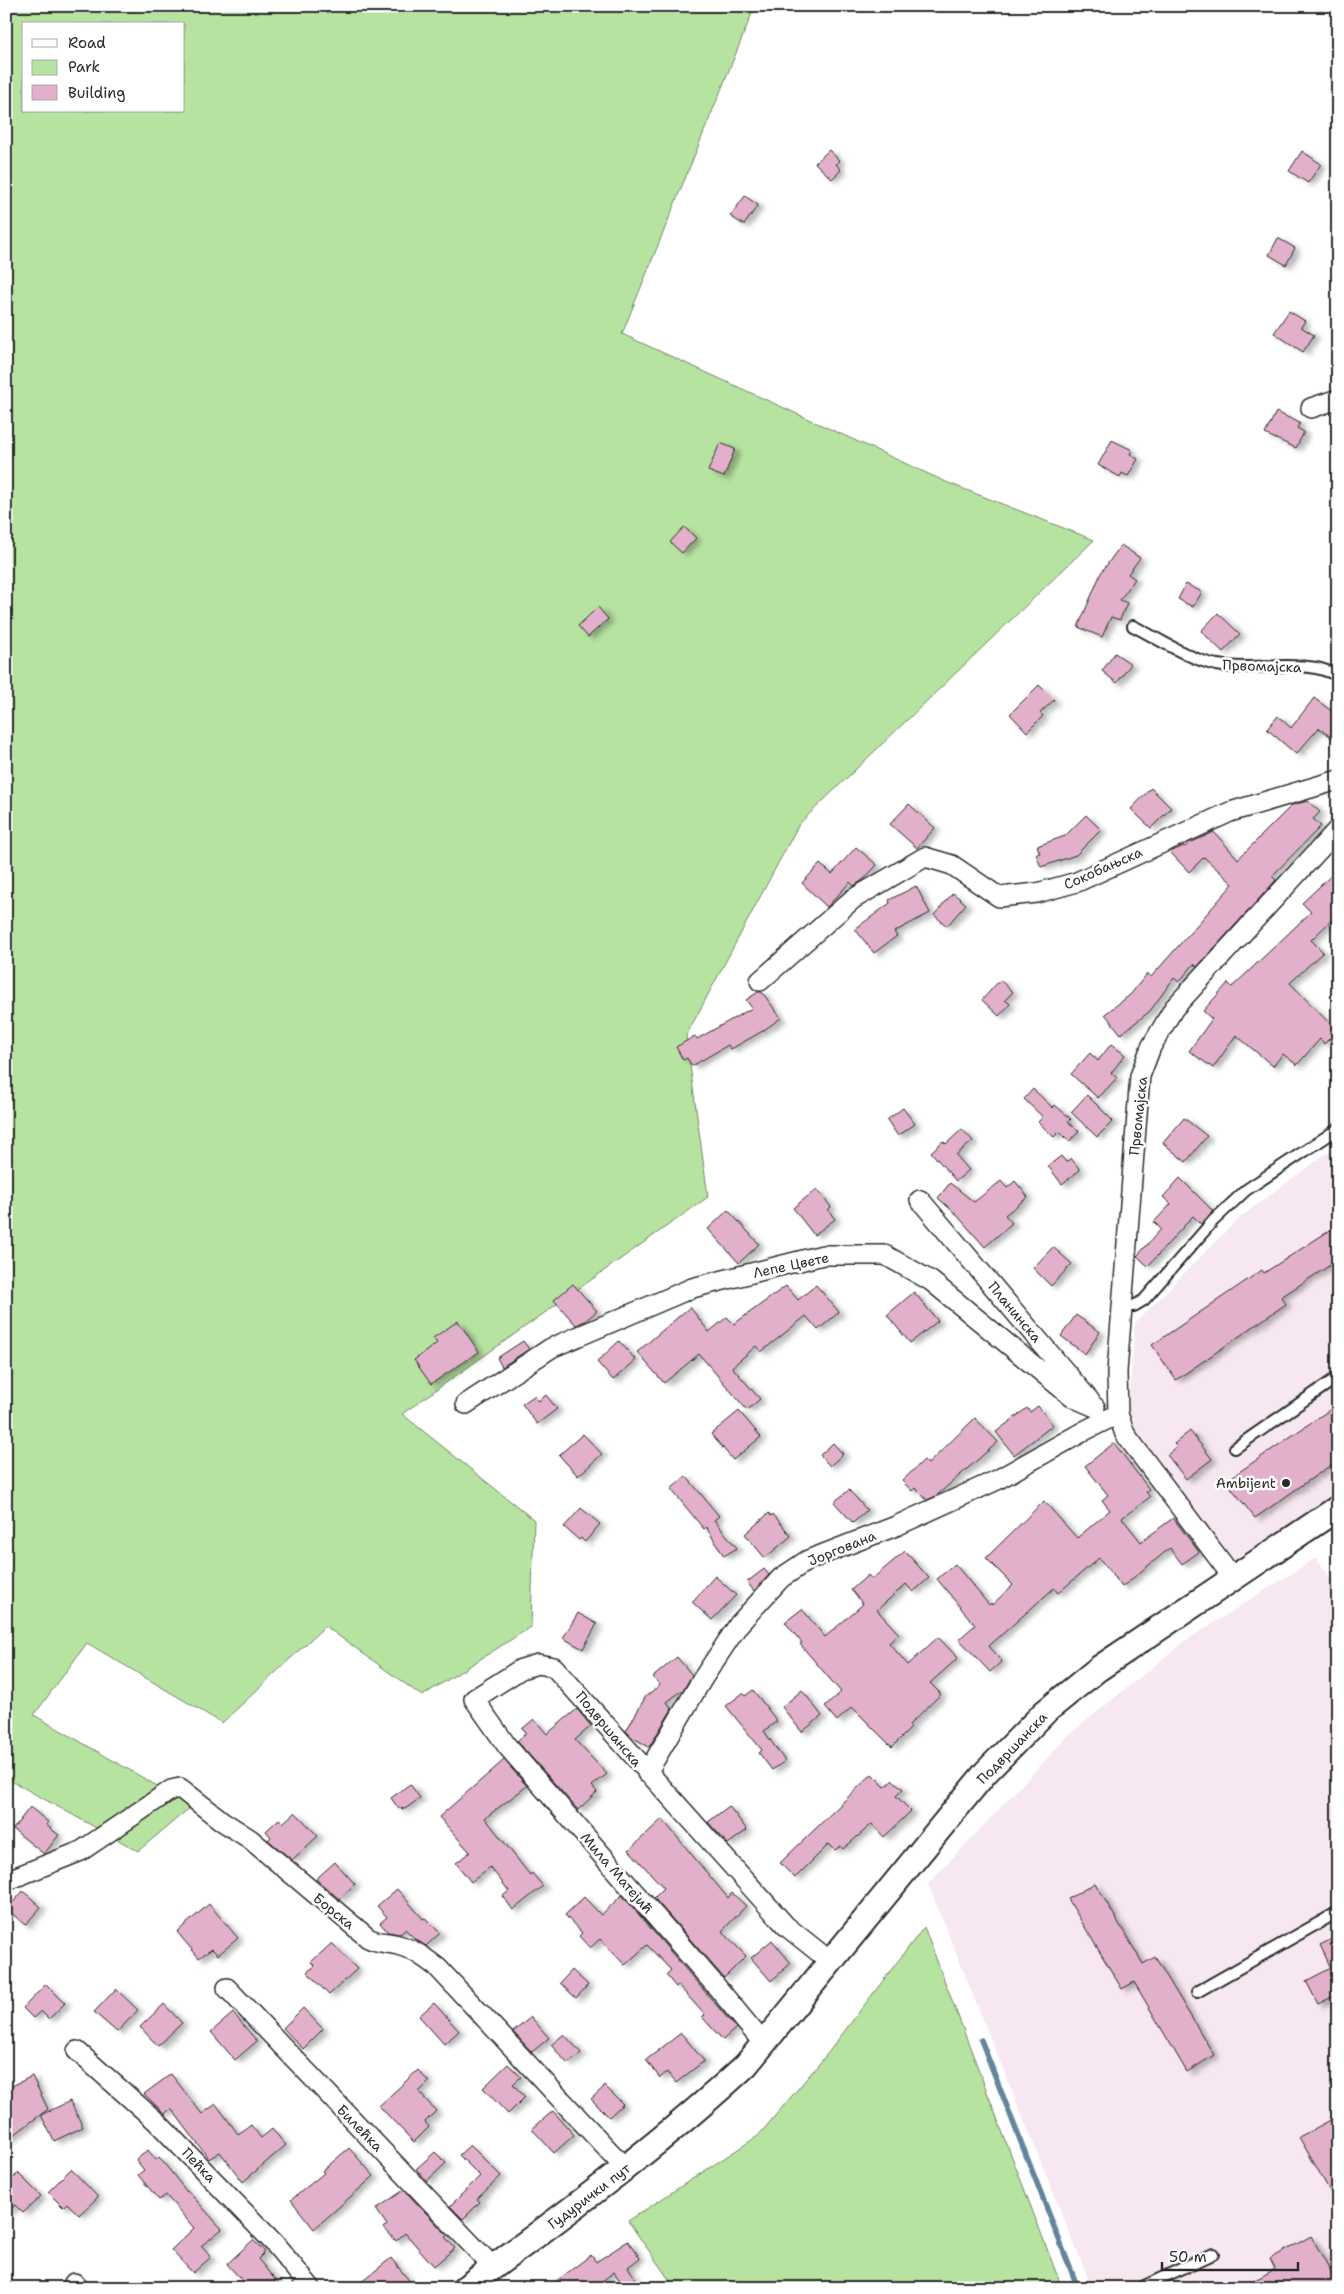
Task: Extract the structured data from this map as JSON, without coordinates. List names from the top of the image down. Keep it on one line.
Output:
{"streets":{"street":["Првомајска","Сокобањска","Лепе Цвете","Планинска","Јоргована","Подвршанска","Мила Матејић","Борска","Билећка","Пећка","Гудурички пут"]},"crossings":[["Првомајска","Јоргована"],["Лепе Цвете","Планинска"],["Јоргована","Подвршанска"],["Подвршанска","Мила Матејић"],["Подвршанска","Гудурички пут"],["Борска","Гудурички пут"],["Билећка","Гудурички пут"]],"places":["Ambijent"],"legend":["Road","Park","Building"],"scale_bar":"50 m"}
